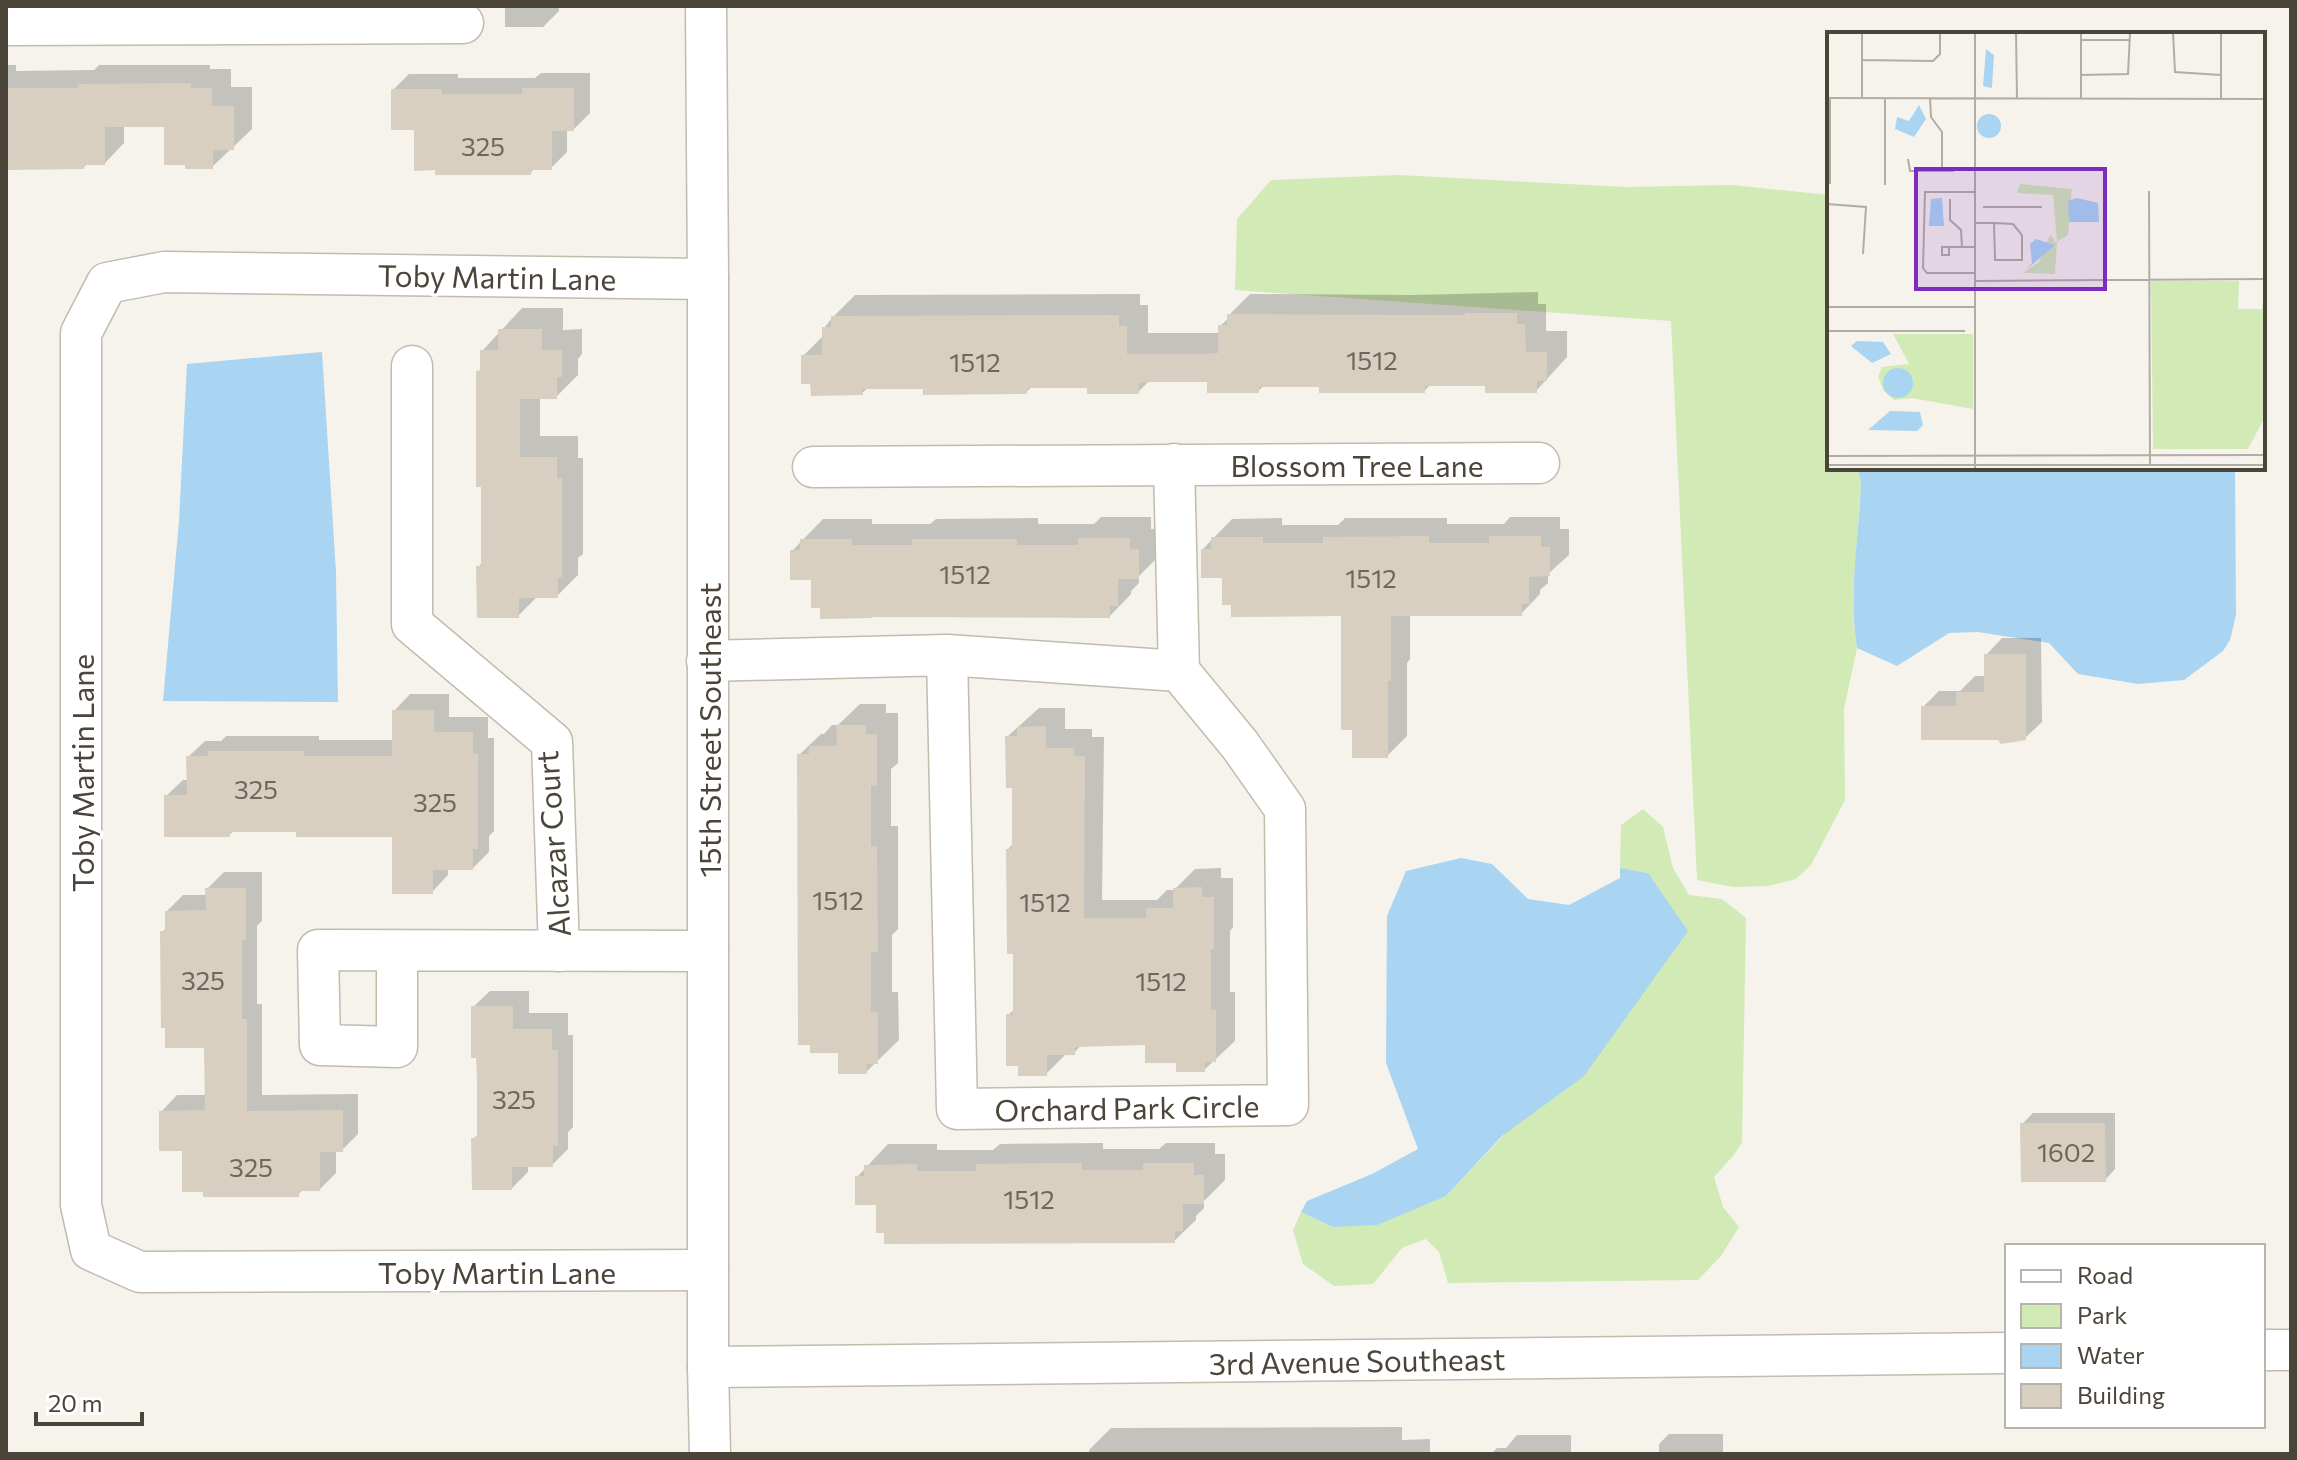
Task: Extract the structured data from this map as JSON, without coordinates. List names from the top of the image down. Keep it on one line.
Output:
{"streets":{"street":["Toby Martin Lane","Blossom Tree Lane","15th Street Southeast","Alcazar Court","Orchard Park Circle","3rd Avenue Southeast"]},"crossings":[["Toby Martin Lane","15th Street Southeast"],["15th Street Southeast","3rd Avenue Southeast"]],"house_numbers":["325","1512","1512","1512","1512","325","325","1512","1512","325","1512","325","1602","325","1512"],"legend":["Road","Park","Water","Building"],"scale_bar":"20 m"}
